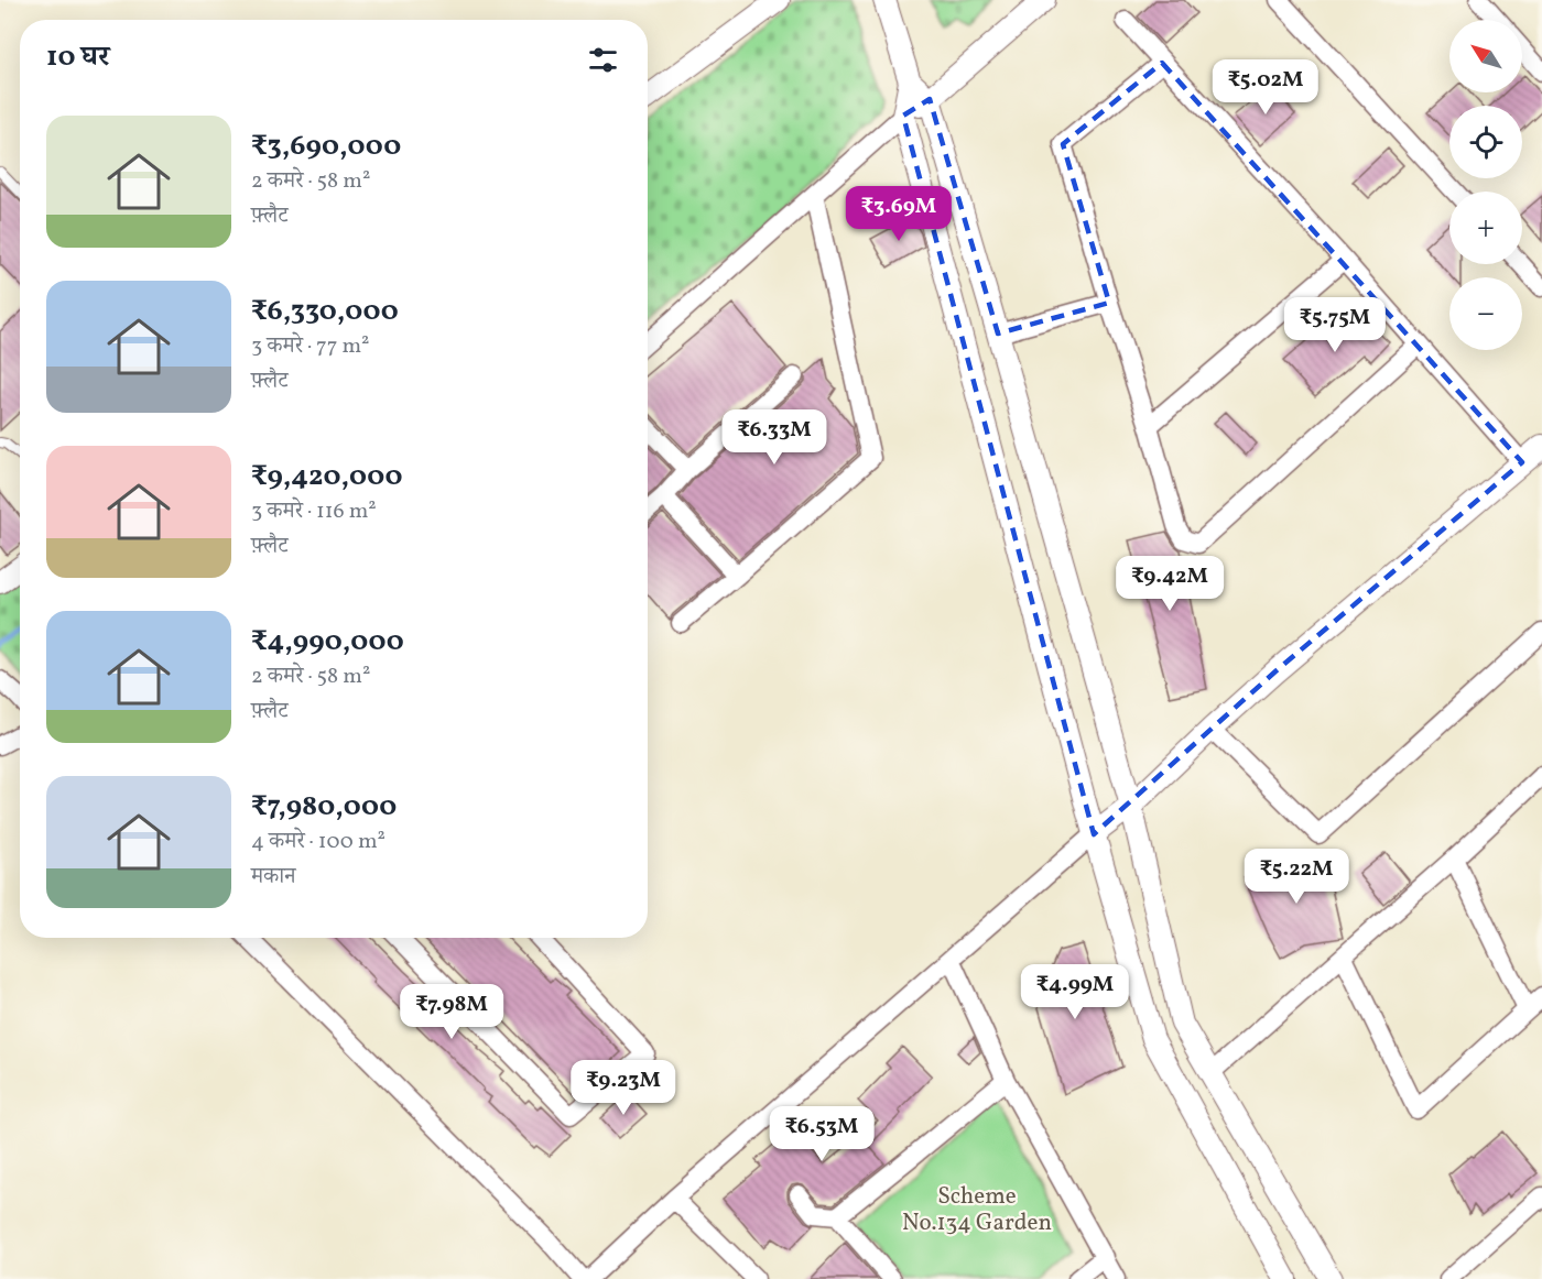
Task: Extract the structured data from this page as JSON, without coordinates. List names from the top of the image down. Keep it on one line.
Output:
{"parks":["Scheme No.134 Garden"],"north":"top left","page":{"map_buttons":["+","−"],"heading":"10 घर","price":["₹5.02M","₹3.69M","₹5.75M","₹6.33M","₹9.42M","₹5.22M","₹4.99M","₹7.98M","₹9.23M","₹6.53M"],"list":[{"name":"₹3,690,000","note":"2 कमरे · 58 m² · फ़्लैट"},{"name":"₹6,330,000","note":"3 कमरे · 77 m² · फ़्लैट"},{"name":"₹9,420,000","note":"3 कमरे · 116 m² · फ़्लैट"},{"name":"₹4,990,000","note":"2 कमरे · 58 m² · फ़्लैट"},{"name":"₹7,980,000","note":"4 कमरे · 100 m² · मकान"}]}}
